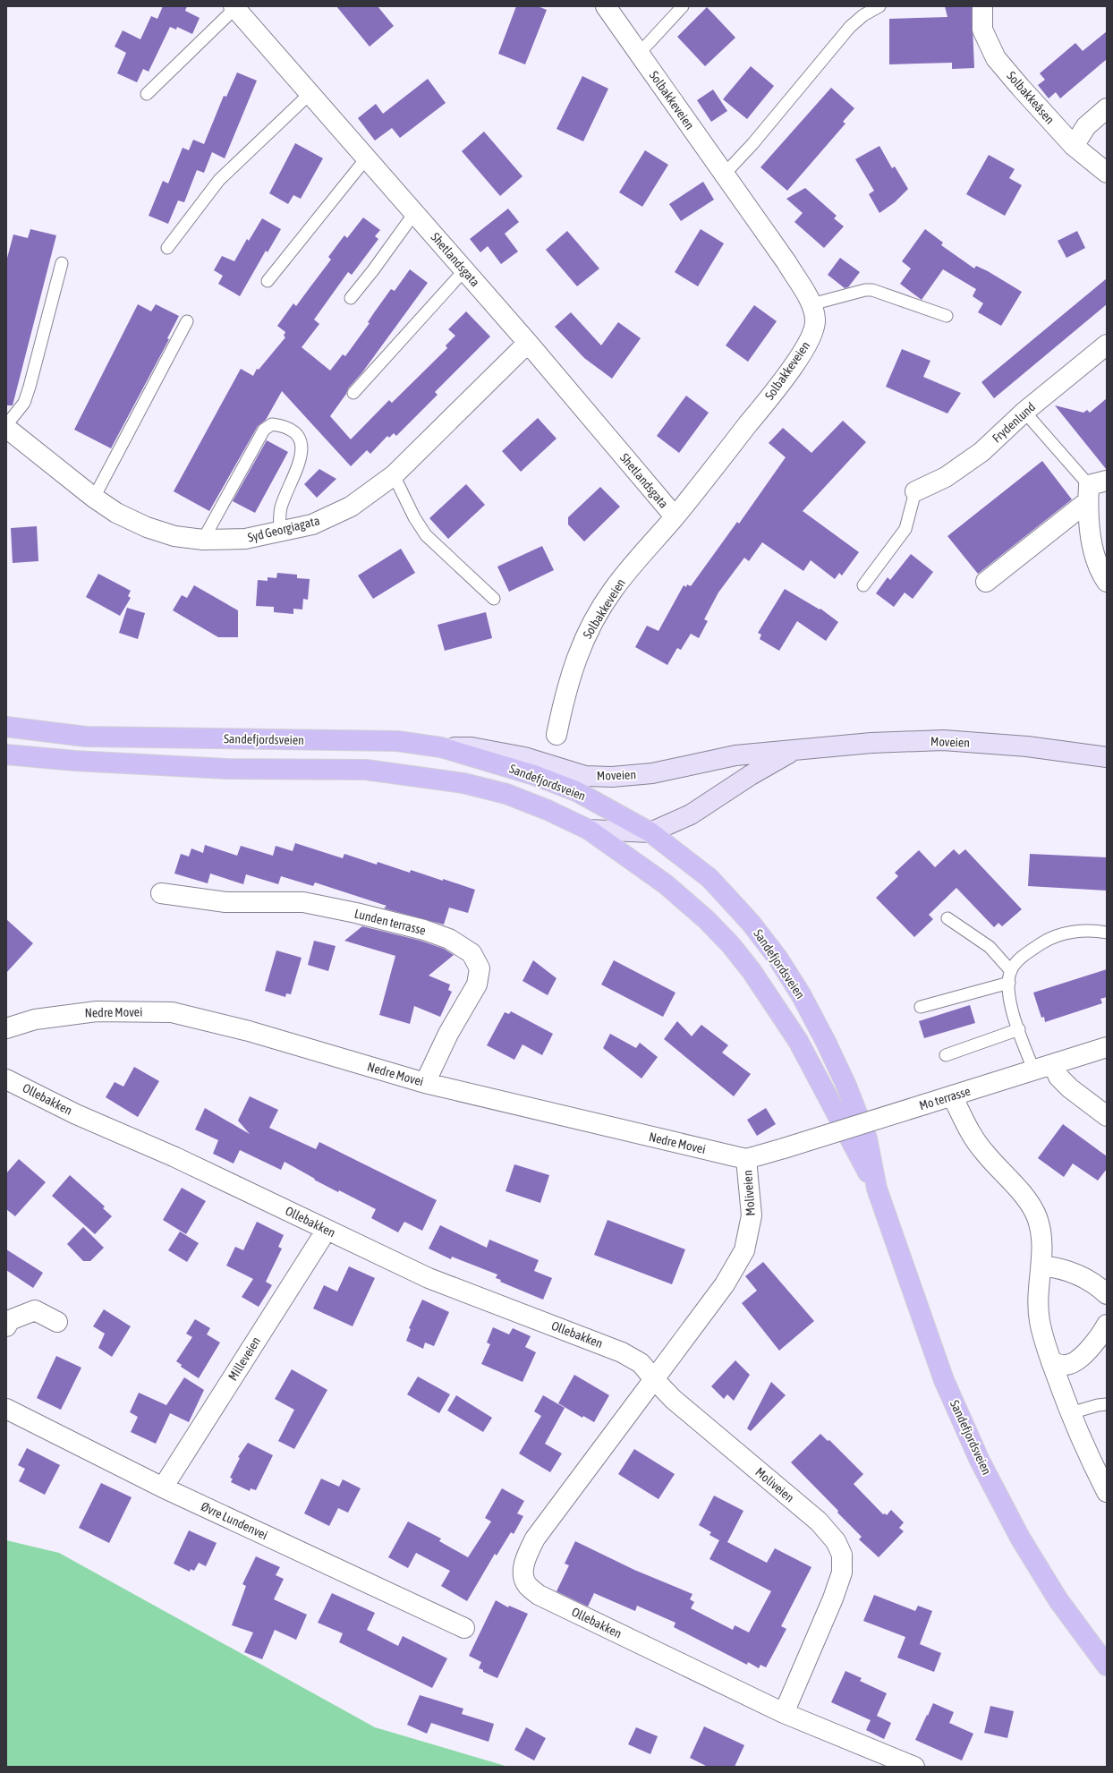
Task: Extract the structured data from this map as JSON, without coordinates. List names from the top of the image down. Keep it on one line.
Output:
{"streets":{"main road":["Sandefjordsveien"],"street":["Solbakkeåsen","Solbakkeveien","Shetlandsgata","Frydenlund","Syd Georgiagata","Moveien","Lunden terrasse","Nedre Movei","Mo terrasse","Ollebakken","Moliveien","Milleveien","Øvre Lundenvei"]},"crossings":[["Solbakkeveien","Shetlandsgata"],["Shetlandsgata","Syd Georgiagata"],["Sandefjordsveien","Moveien"],["Lunden terrasse","Nedre Movei"],["Nedre Movei","Mo terrasse"],["Nedre Movei","Moliveien"],["Ollebakken","Moliveien"],["Ollebakken","Milleveien"],["Milleveien","Øvre Lundenvei"]]}
